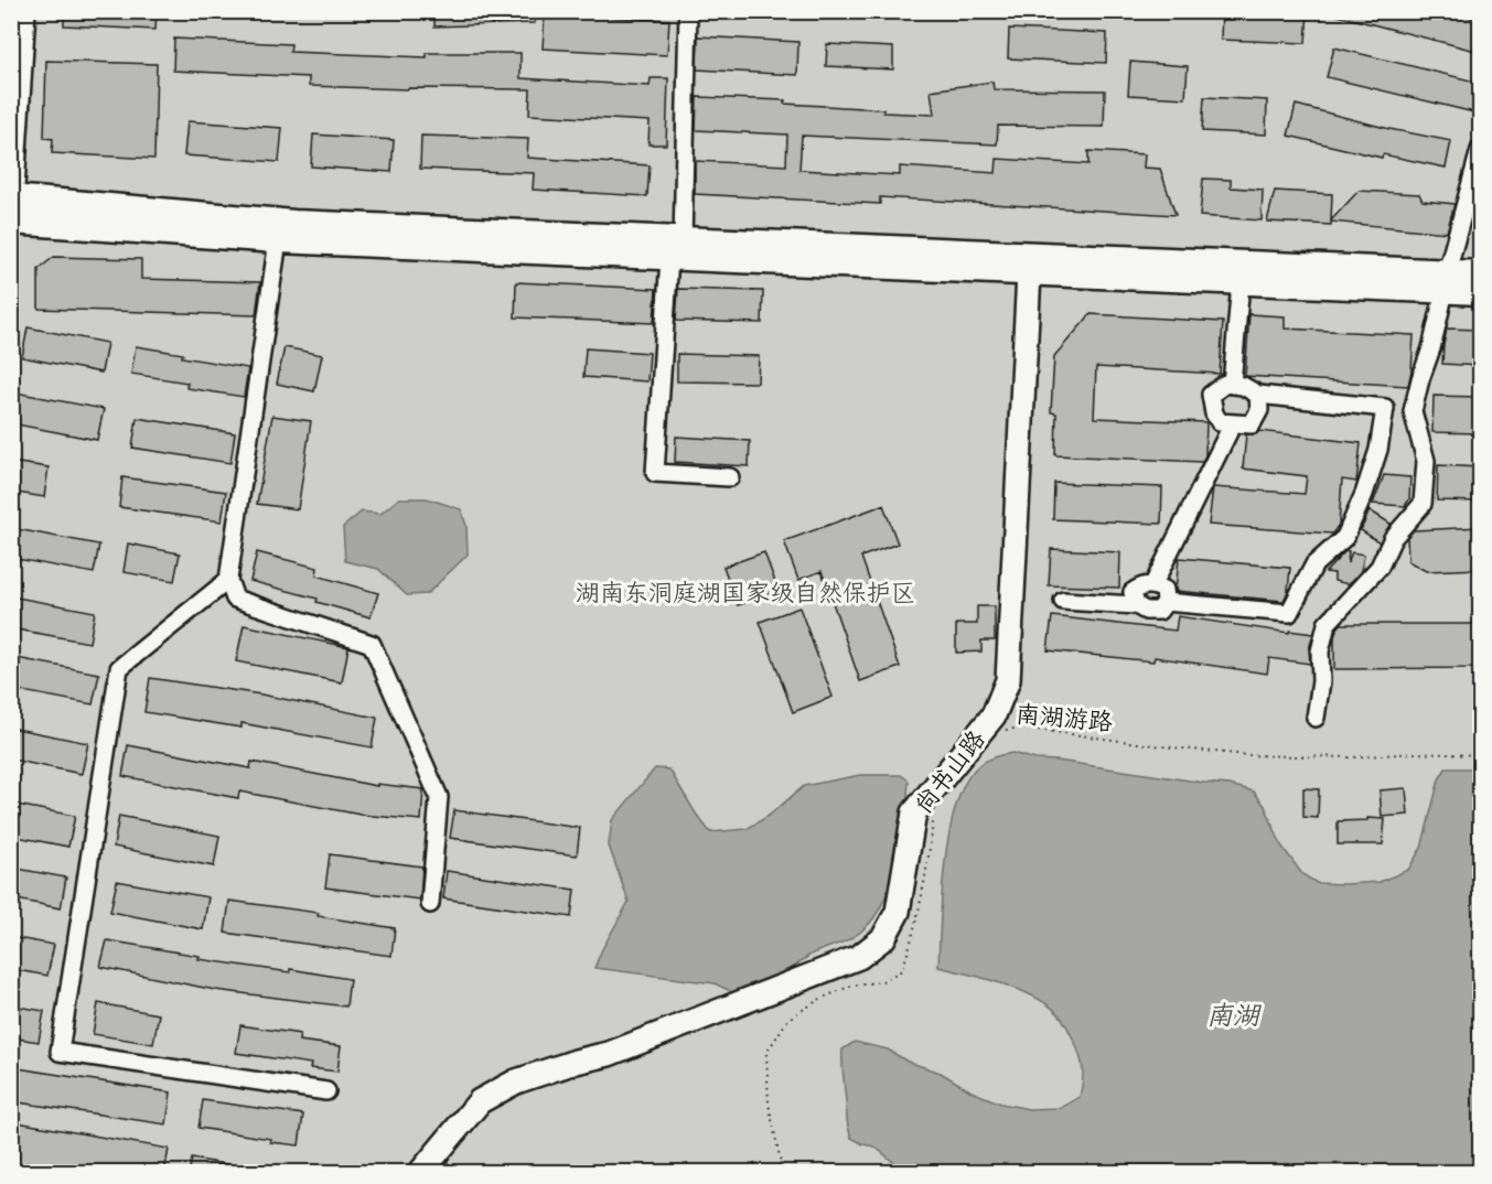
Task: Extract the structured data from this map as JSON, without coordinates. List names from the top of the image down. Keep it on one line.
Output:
{"streets":{"street":["尚书山路"],"path":["南湖游路"]},"water":["南湖"],"parks":["湖南东洞庭湖国家级自然保护区"]}
